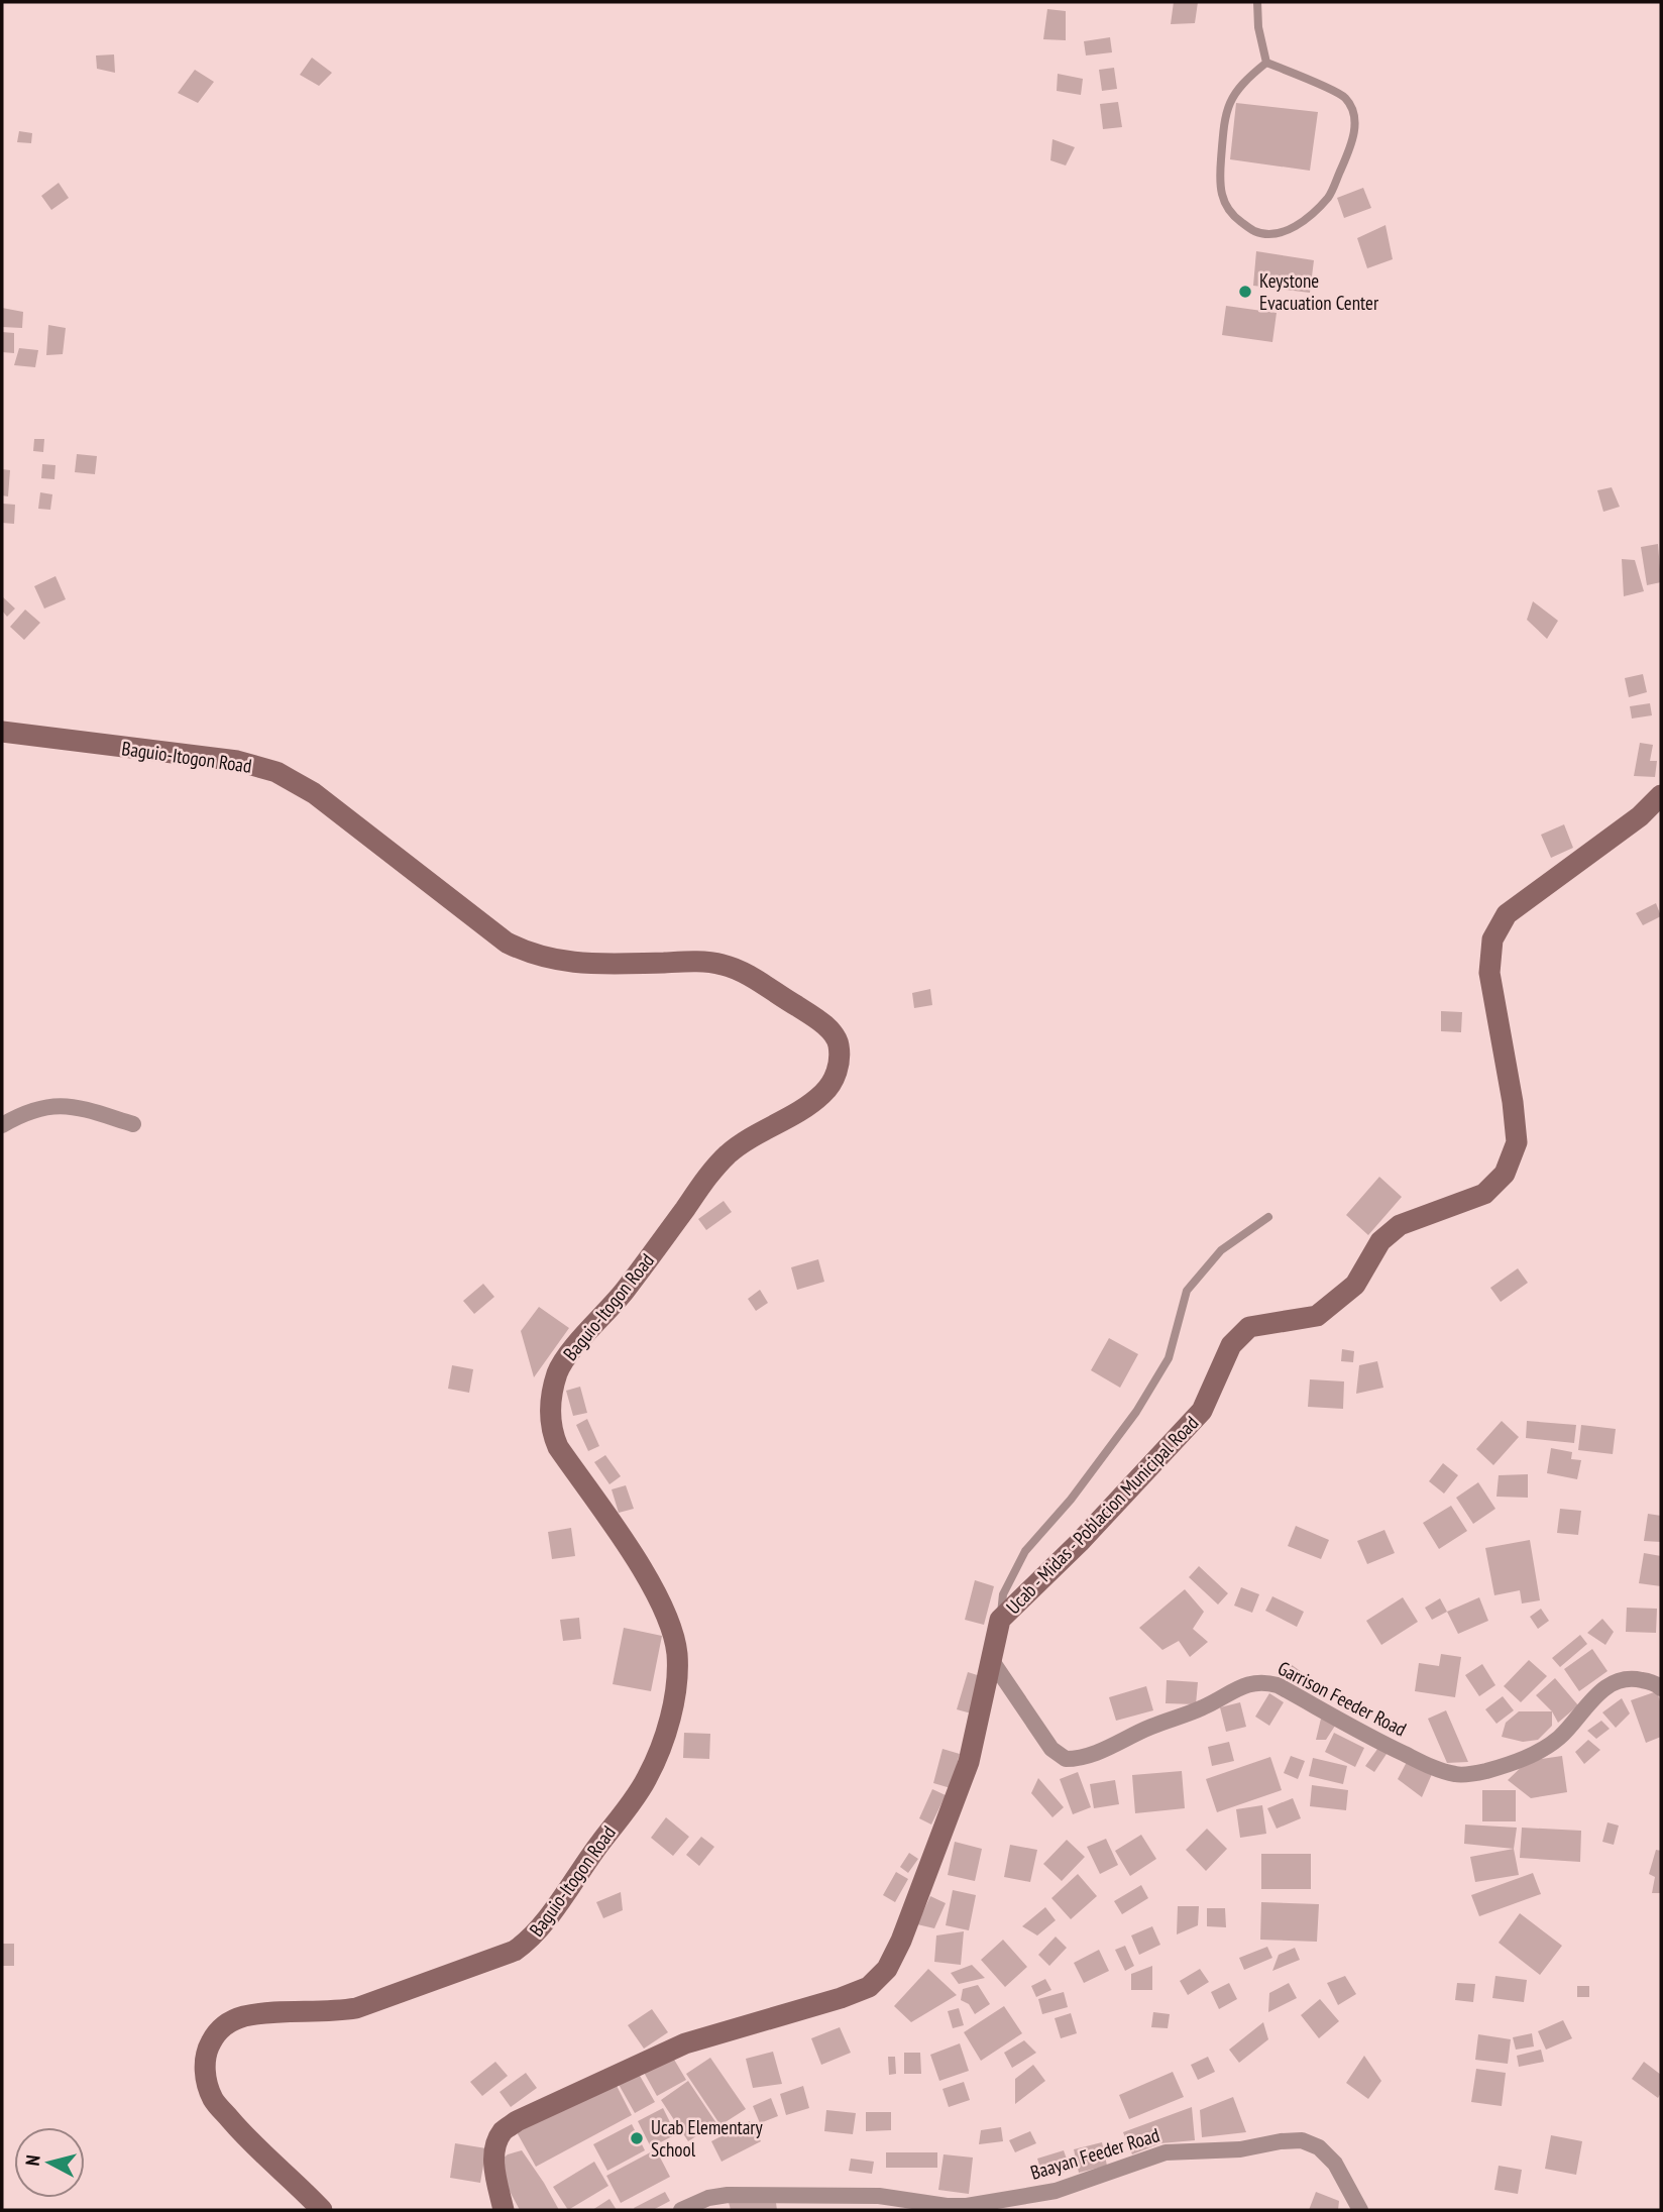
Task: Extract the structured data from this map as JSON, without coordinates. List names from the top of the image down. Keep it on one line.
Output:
{"streets":{"main road":["Baguio-Itogon Road","Ucab - Midas - Poblacion Municipal Road"],"street":["Garrison Feeder Road","Baayan Feeder Road"]},"crossings":[["Ucab - Midas - Poblacion Municipal Road","Garrison Feeder Road"]],"places":["Keystone Evacuation Center","Ucab Elementary School"],"north":"left"}
